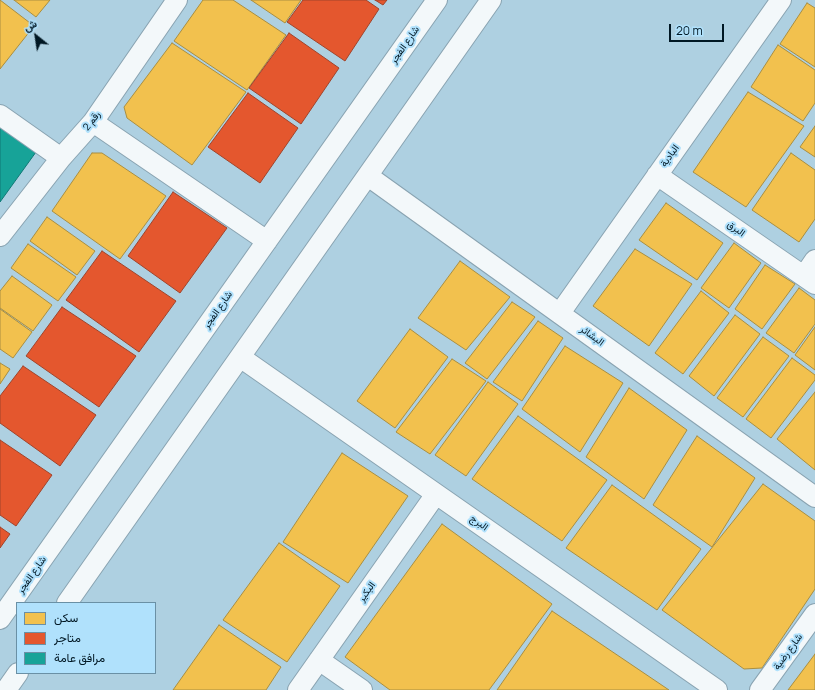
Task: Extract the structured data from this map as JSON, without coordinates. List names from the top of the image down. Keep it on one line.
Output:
{"streets":{"street":["شارع الفجر","رقم 2","البادية","البرق","البشائر","البرج","البكير","شارع رضية"]},"crossings":[["البادية","البرق"],["البادية","البشائر"],["البرج","البكير"]],"legend":["سكن","متاجر","مرافق عامة"],"scale_bar":"20 m","north":"top left"}
